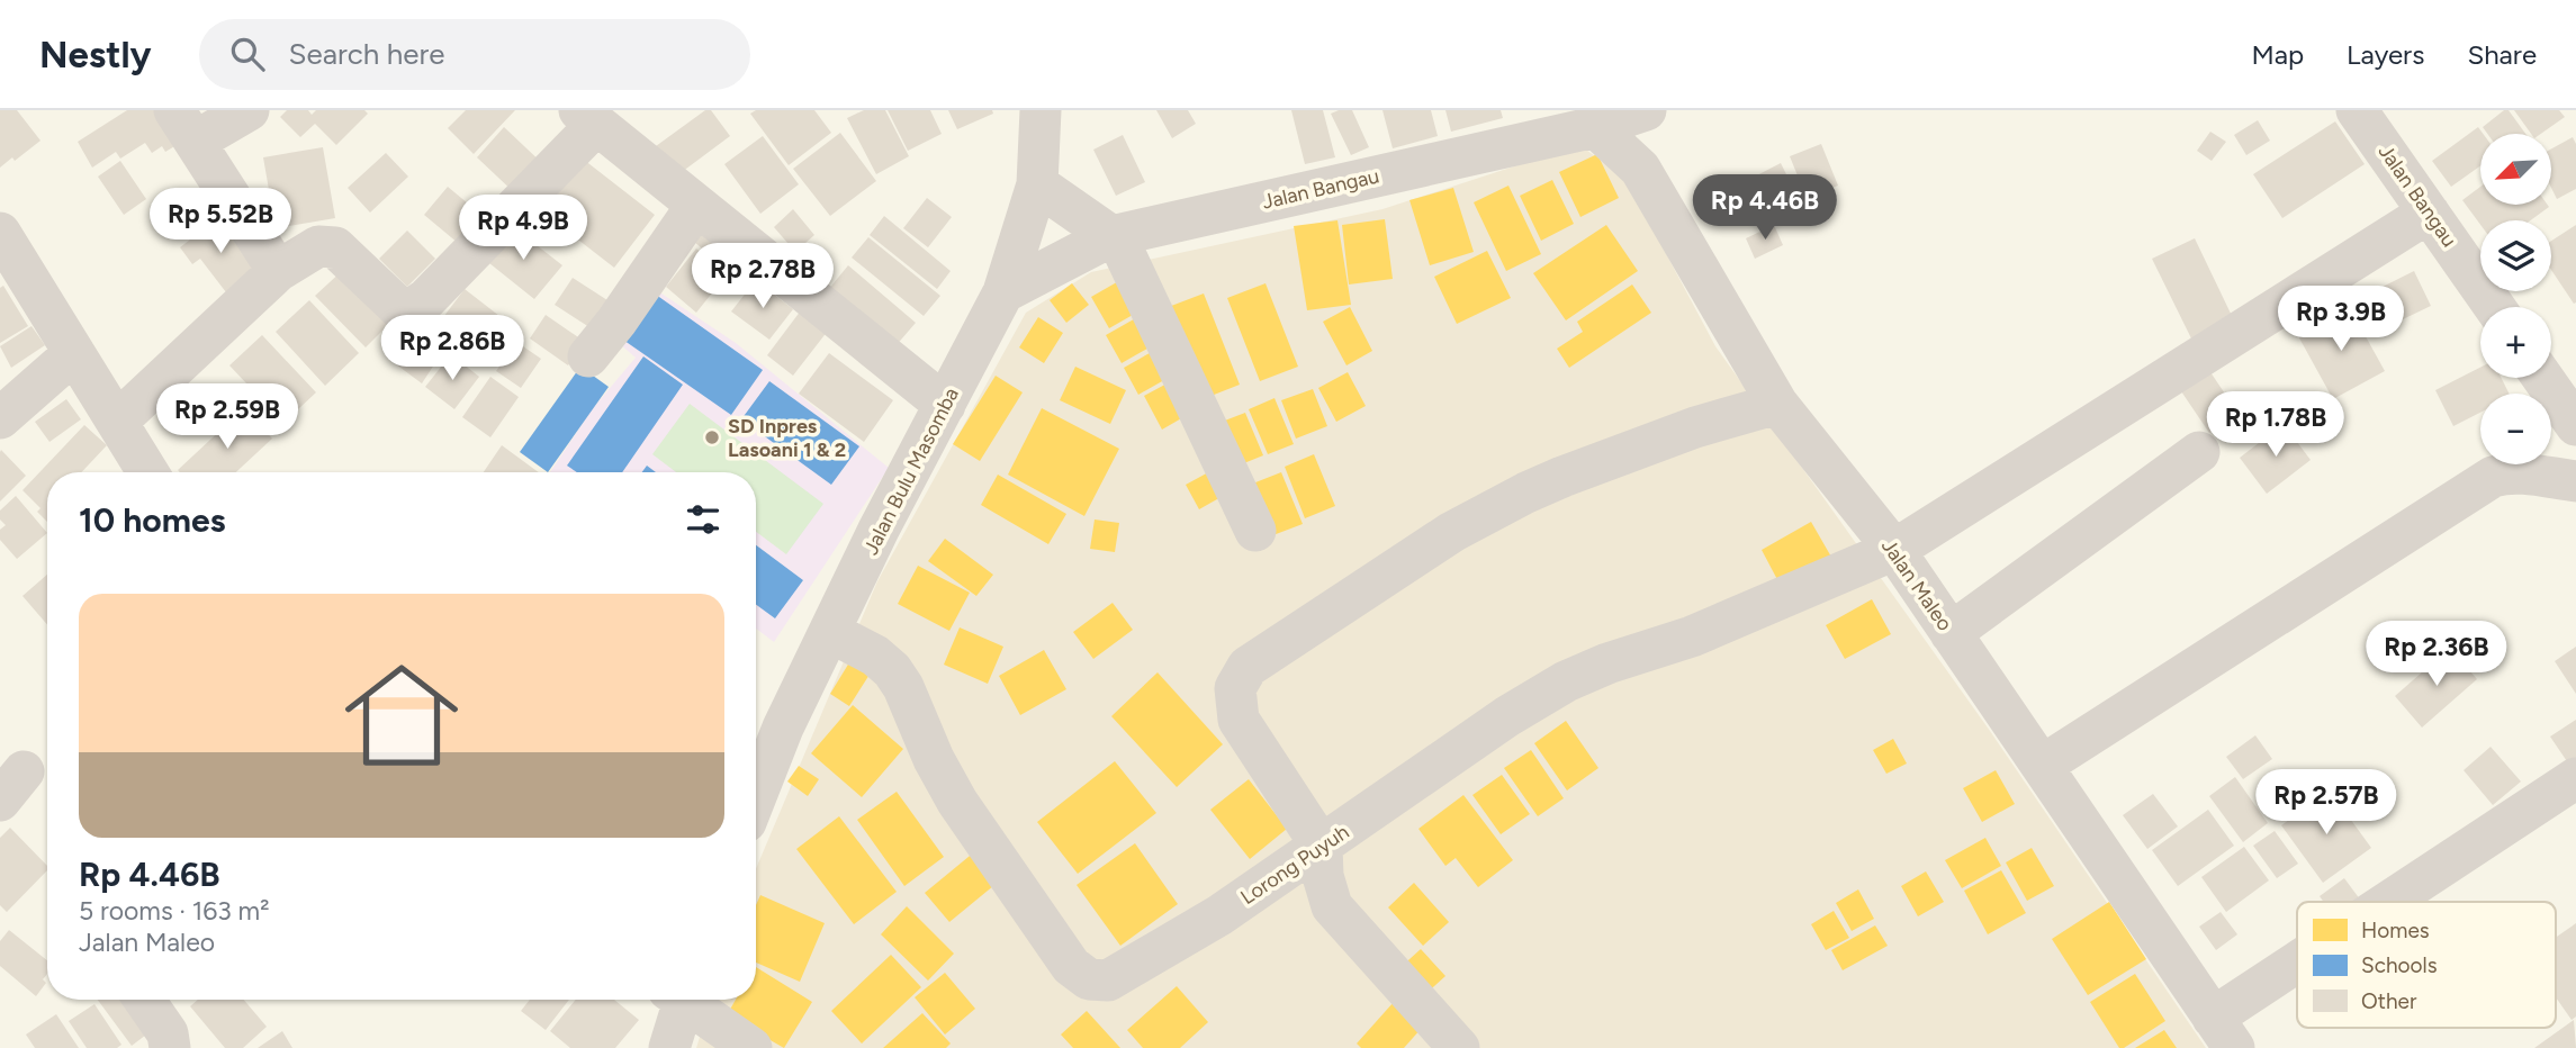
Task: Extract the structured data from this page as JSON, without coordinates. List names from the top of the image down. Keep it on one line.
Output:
{"streets":{"street":["Jalan Bangau","Jalan Bulu Masomba","Jalan Maleo","Lorong Puyuh"]},"crossings":[["Jalan Bangau","Jalan Bulu Masomba"],["Jalan Bangau","Jalan Maleo"],["Jalan Bangau","Lorong Puyuh"],["Jalan Bulu Masomba","Lorong Puyuh"],["Jalan Maleo","Lorong Puyuh"]],"places":["SD Inpres Lasoani 1 & 2"],"legend":["Homes","Schools","Other"],"north":"bottom left","page":{"header":"Nestly","search":"Search here","nav":["Map","Layers","Share"],"map_buttons":["+","−"],"price":["Rp 4.46B","Rp 5.52B","Rp 4.9B","Rp 2.78B","Rp 3.9B","Rp 2.86B","Rp 2.59B","Rp 1.78B","Rp 2.36B","Rp 2.57B"],"heading":"10 homes","list":[{"name":"Rp 4.46B","note":"5 rooms · 163 m² · Jalan Maleo"}]}}
